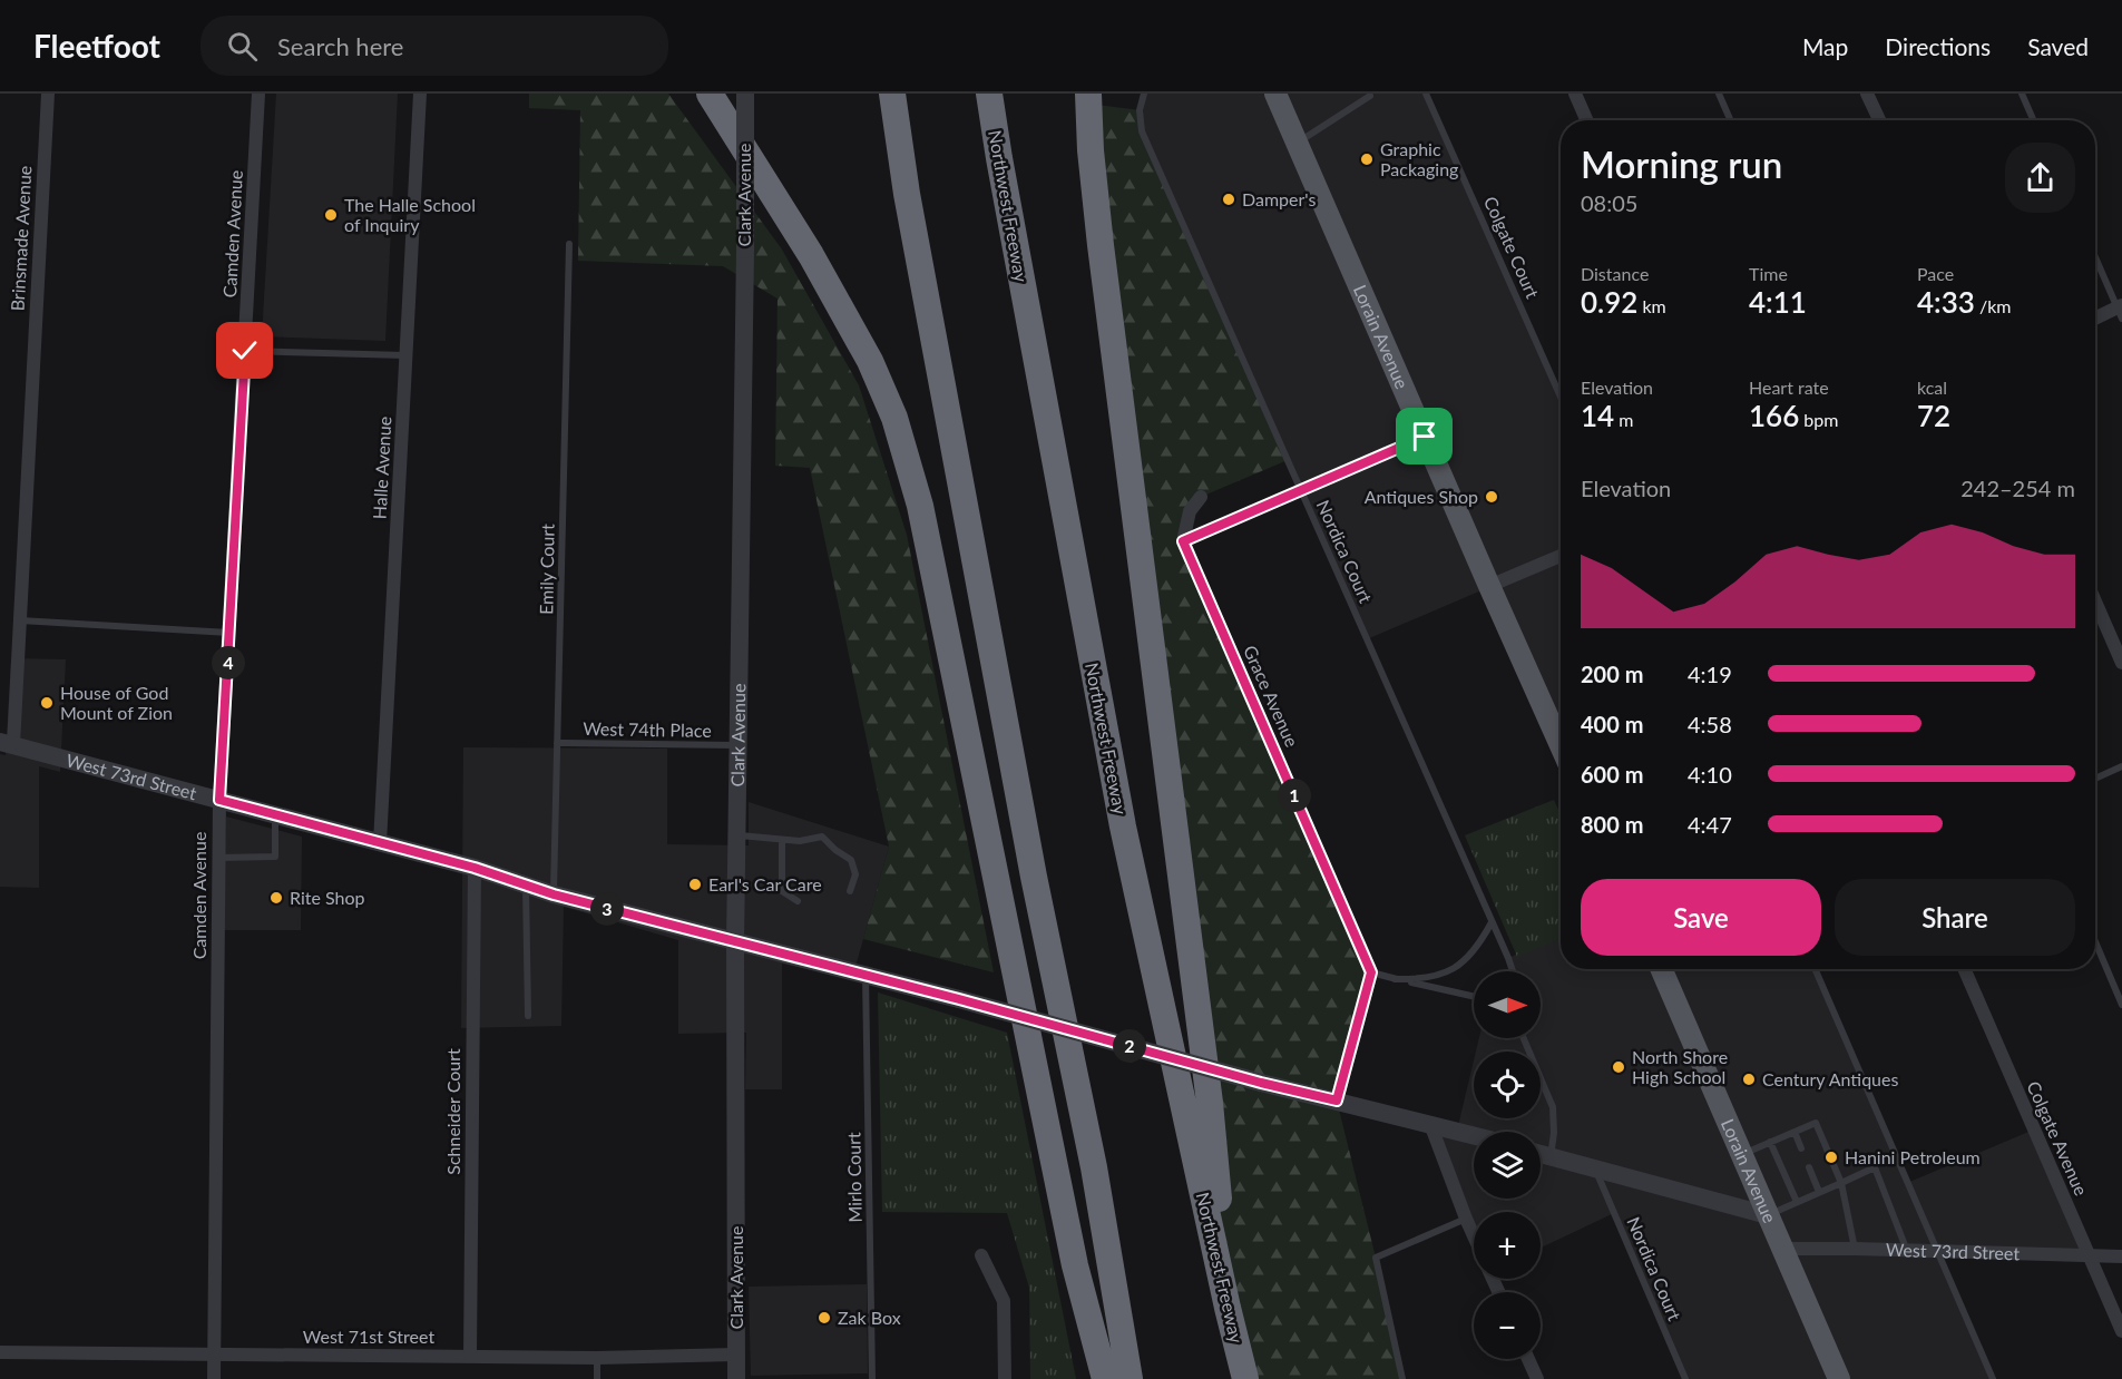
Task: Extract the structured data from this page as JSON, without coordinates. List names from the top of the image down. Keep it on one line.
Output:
{"streets":{"highway":["Northwest Freeway"],"main road":["Lorain Avenue"],"street":["Clark Avenue","Camden Avenue","Brinsmade Avenue","Halle Avenue","Grace Avenue","West 73rd Street","Schneider Court","Colgate Avenue","West 71st Street"],"lane":["Colgate Court","Nordica Court","Emily Court","West 74th Place","Mirlo Court"]},"crossings":[["Clark Avenue","West 74th Place"],["Clark Avenue","West 73rd Street"],["Clark Avenue","West 71st Street"],["Camden Avenue","West 73rd Street"],["Camden Avenue","West 71st Street"],["Brinsmade Avenue","West 73rd Street"],["Lorain Avenue","West 73rd Street"],["Halle Avenue","West 73rd Street"],["Emily Court","West 74th Place"],["Emily Court","West 73rd Street"],["West 73rd Street","Schneider Court"],["West 73rd Street","Colgate Avenue"],["West 73rd Street","Mirlo Court"],["Schneider Court","West 71st Street"]],"places":["Graphic Packaging","Damper's","The Halle School of Inquiry","Antiques Shop","House of God Mount of Zion","Earl's Car Care","Rite Shop","North Shore High School","Century Antiques","Hanini Petroleum","Zak Box"],"north":"right","page":{"header":"Fleetfoot","search":"Search here","nav":["Map","Directions","Saved"],"heading":["Morning run","08:05"],"stats":[["Distance","0.92 km"],["Time","4:11"],["Pace","4:33 /km"],["Elevation","14 m"],["Heart rate","166 bpm"],["kcal","72"]],"chart":["Elevation","242–254 m"],"pins":["4","1","3","2"],"list":[{"name":"200 m","note":"4:19"},{"name":"400 m","note":"4:58"},{"name":"600 m","note":"4:10"},{"name":"800 m","note":"4:47"}],"buttons":["Save","Share"],"map_buttons":["+","−"]}}
